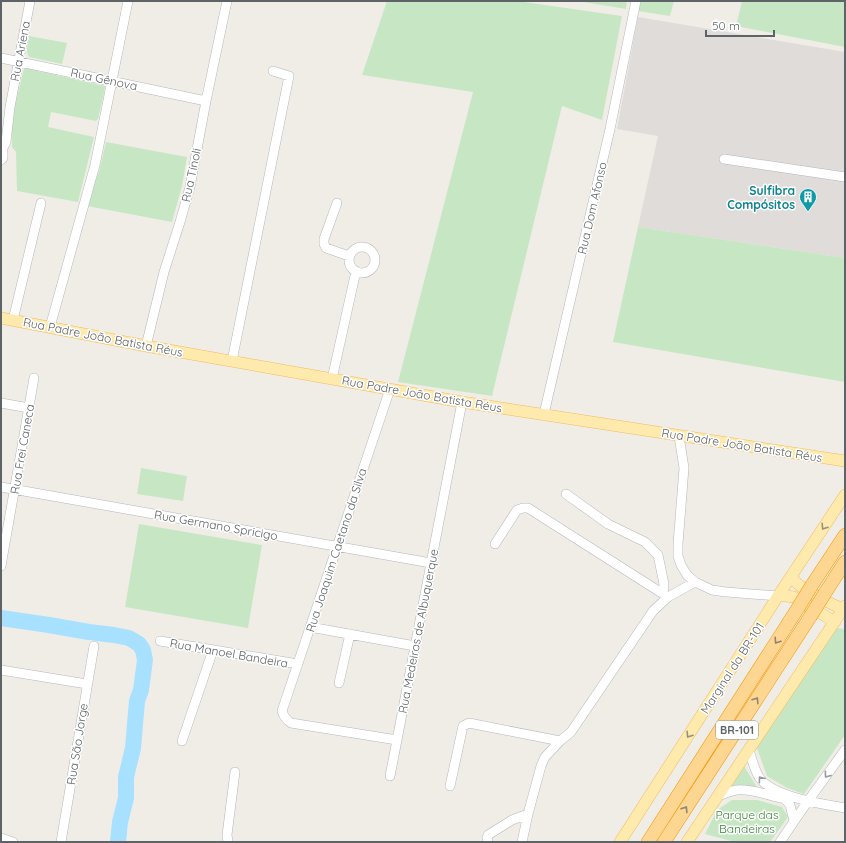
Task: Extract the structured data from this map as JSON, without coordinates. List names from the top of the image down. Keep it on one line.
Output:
{"streets":{"highway":["BR-101"],"main road":["Rua Padre João Batista Réus","Marginal da BR-101"],"street":["Rua Ariena","Rua Gênova","Rua Tínoli","Rua Dom Afonso","Rua Frei Caneca","Rua Germano Spricigo","Rua Joaquim Caetano da Silva","Rua Medeiros de Albuquerque","Rua Manoel Bandeira","Rua São Jorge"]},"crossings":[["Rua Ariena","Rua Gênova"],["Rua Gênova","Rua Tínoli"],["Rua Tínoli","Rua Padre João Batista Réus"],["Rua Dom Afonso","Rua Padre João Batista Réus"],["Rua Padre João Batista Réus","Rua Joaquim Caetano da Silva"],["Rua Padre João Batista Réus","Rua Medeiros de Albuquerque"],["Rua Frei Caneca","Rua Germano Spricigo"],["Rua Germano Spricigo","Rua Joaquim Caetano da Silva"],["Rua Germano Spricigo","Rua Medeiros de Albuquerque"],["Rua Joaquim Caetano da Silva","Rua Medeiros de Albuquerque"],["Rua Joaquim Caetano da Silva","Rua Manoel Bandeira"]],"parks":["Parque das Bandeiras"],"places":{"building":["Sulfibra Compósitos"]},"scale_bar":"50 m"}
